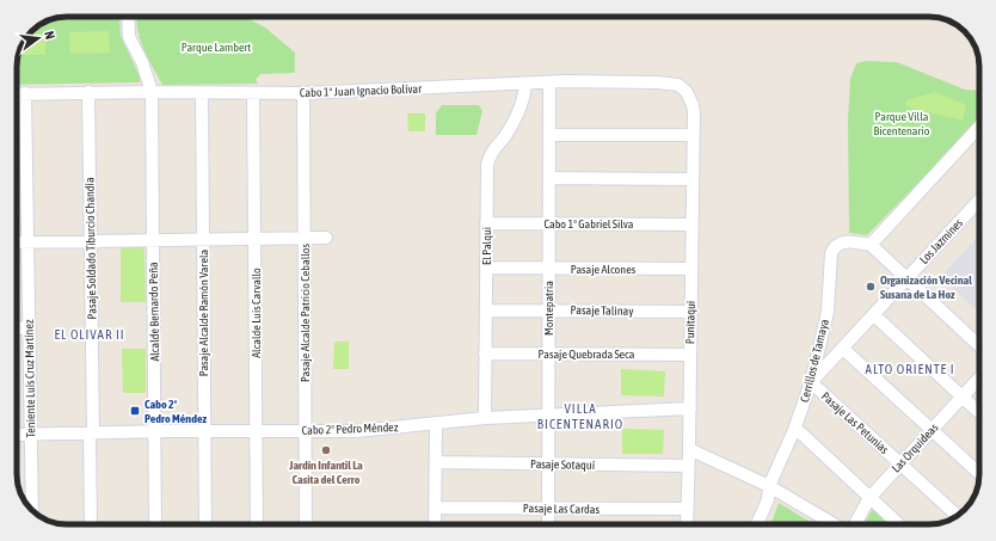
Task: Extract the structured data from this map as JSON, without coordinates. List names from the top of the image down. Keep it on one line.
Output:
{"streets":{"street":["Cabo 1° Juan Ignacio Bolívar","Cabo 1° Gabriel Silva","Los Jazmines","El Palqui","Pasaje Soldado Tiburcio Chandía","Pasaje Alcones","Montepatria","Pasaje Talinay","Alcalde Bernardo Peña","Pasaje Alcalde Ramón Varela","Alcalde Luis Carvallo","Pasaje Alcalde Patricio Ceballos","Punitaqui","Pasaje Quebrada Seca","Cerrillos de Tamaya","Teniente Luís Cruz Martínez","Pasaje Las Petunias","Cabo 2° Pedro Méndez","Las Orquídeas","Pasaje Sotaquí","Pasaje Las Cardas"]},"crossings":[["Cabo 1° Juan Ignacio Bolívar","El Palqui"],["Cabo 1° Juan Ignacio Bolívar","Pasaje Soldado Tiburcio Chandía"],["Cabo 1° Juan Ignacio Bolívar","Montepatria"],["Cabo 1° Juan Ignacio Bolívar","Alcalde Bernardo Peña"],["Cabo 1° Juan Ignacio Bolívar","Pasaje Alcalde Ramón Varela"],["Cabo 1° Juan Ignacio Bolívar","Alcalde Luis Carvallo"],["Cabo 1° Juan Ignacio Bolívar","Pasaje Alcalde Patricio Ceballos"],["Cabo 1° Juan Ignacio Bolívar","Punitaqui"],["Cabo 1° Juan Ignacio Bolívar","Teniente Luís Cruz Martínez"],["Cabo 1° Gabriel Silva","El Palqui"],["Cabo 1° Gabriel Silva","Montepatria"],["Cabo 1° Gabriel Silva","Punitaqui"],["Los Jazmines","Cerrillos de Tamaya"],["Los Jazmines","Pasaje Las Petunias"],["El Palqui","Pasaje Alcones"],["El Palqui","Pasaje Talinay"],["El Palqui","Pasaje Quebrada Seca"],["El Palqui","Cabo 2° Pedro Méndez"],["Pasaje Soldado Tiburcio Chandía","Cabo 2° Pedro Méndez"],["Pasaje Alcones","Montepatria"],["Pasaje Alcones","Punitaqui"],["Montepatria","Pasaje Talinay"],["Montepatria","Pasaje Quebrada Seca"],["Montepatria","Cabo 2° Pedro Méndez"],["Montepatria","Pasaje Sotaquí"],["Montepatria","Pasaje Las Cardas"],["Pasaje Talinay","Punitaqui"],["Alcalde Bernardo Peña","Cabo 2° Pedro Méndez"],["Pasaje Alcalde Ramón Varela","Cabo 2° Pedro Méndez"],["Alcalde Luis Carvallo","Cabo 2° Pedro Méndez"],["Pasaje Alcalde Patricio Ceballos","Cabo 2° Pedro Méndez"],["Punitaqui","Pasaje Quebrada Seca"],["Punitaqui","Cabo 2° Pedro Méndez"],["Punitaqui","Pasaje Sotaquí"],["Punitaqui","Pasaje Las Cardas"],["Cerrillos de Tamaya","Pasaje Las Petunias"],["Teniente Luís Cruz Martínez","Cabo 2° Pedro Méndez"],["Pasaje Las Petunias","Las Orquídeas"]],"districts":["EL OLIVAR II","ALTO ORIENTE I","VILLA BICENTENARIO"],"parks":["Parque Lambert","Parque Villa Bicentenario"],"places":{"other":["Organización Vecinal Susana de La Hoz","Jardín Infantil La Casita del Cerro"],"transit":["Cabo 2º Pedro Méndez"]},"north":"right"}
